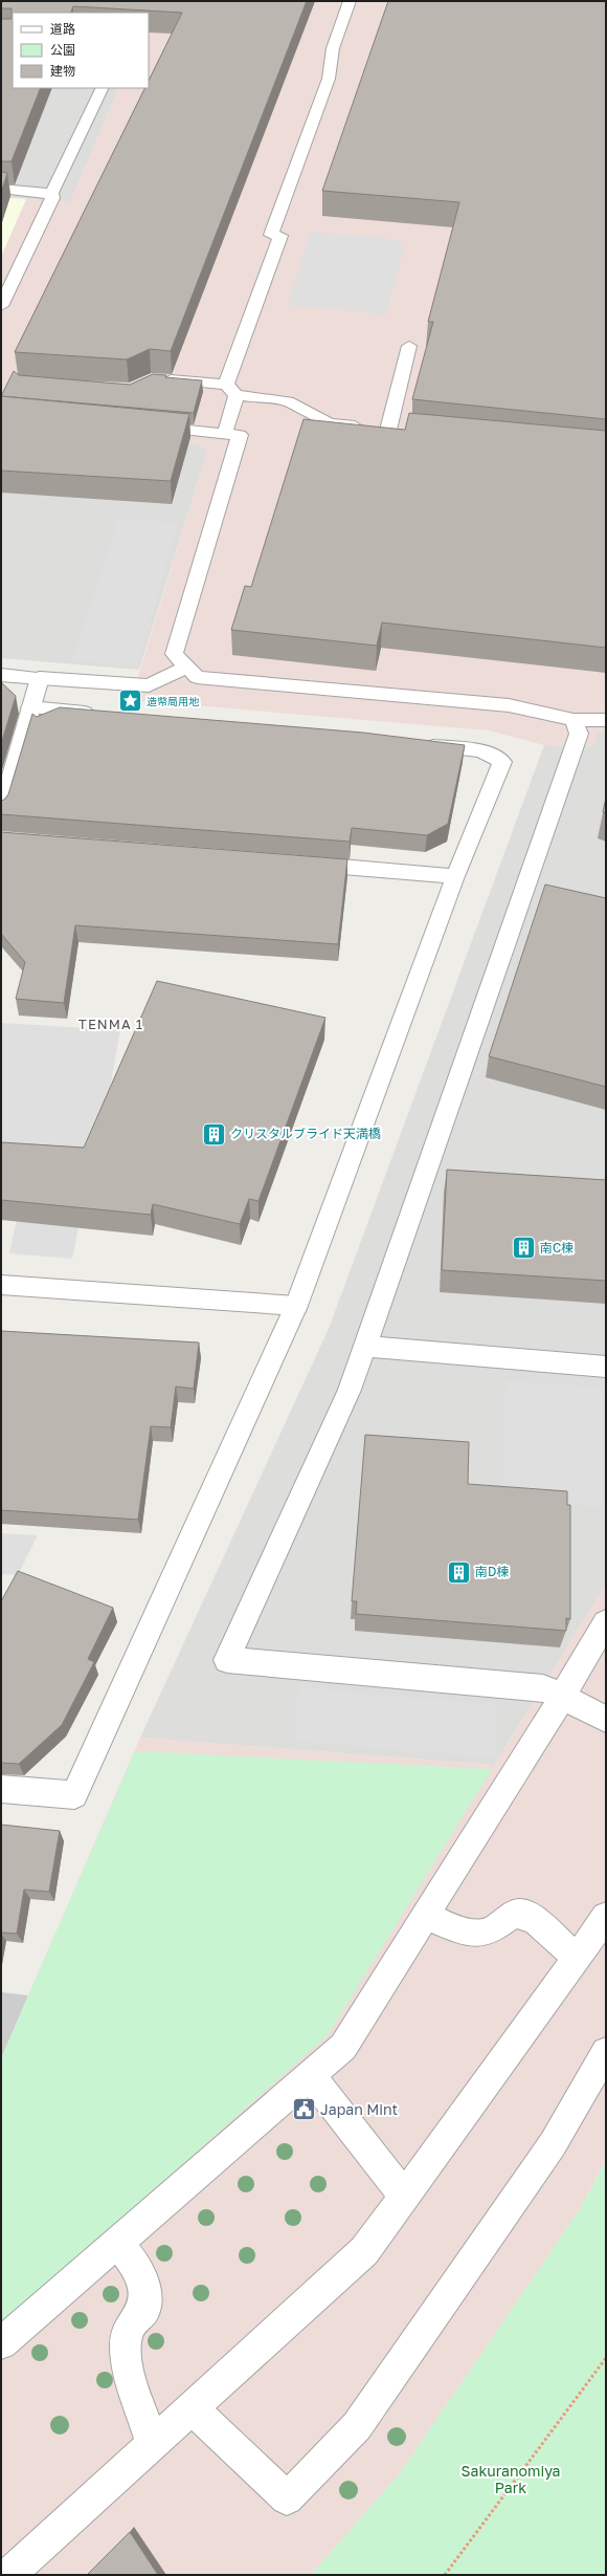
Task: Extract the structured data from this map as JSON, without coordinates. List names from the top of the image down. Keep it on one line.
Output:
{"districts":["TENMA 1"],"parks":["Sakuranomiya Park"],"places":{"place":["造幣局用地"],"building":["クリスタルブライド天満橋","南C棟","南D棟"],"public building":["Japan Mint"]},"legend":["道路","公園","建物"]}
